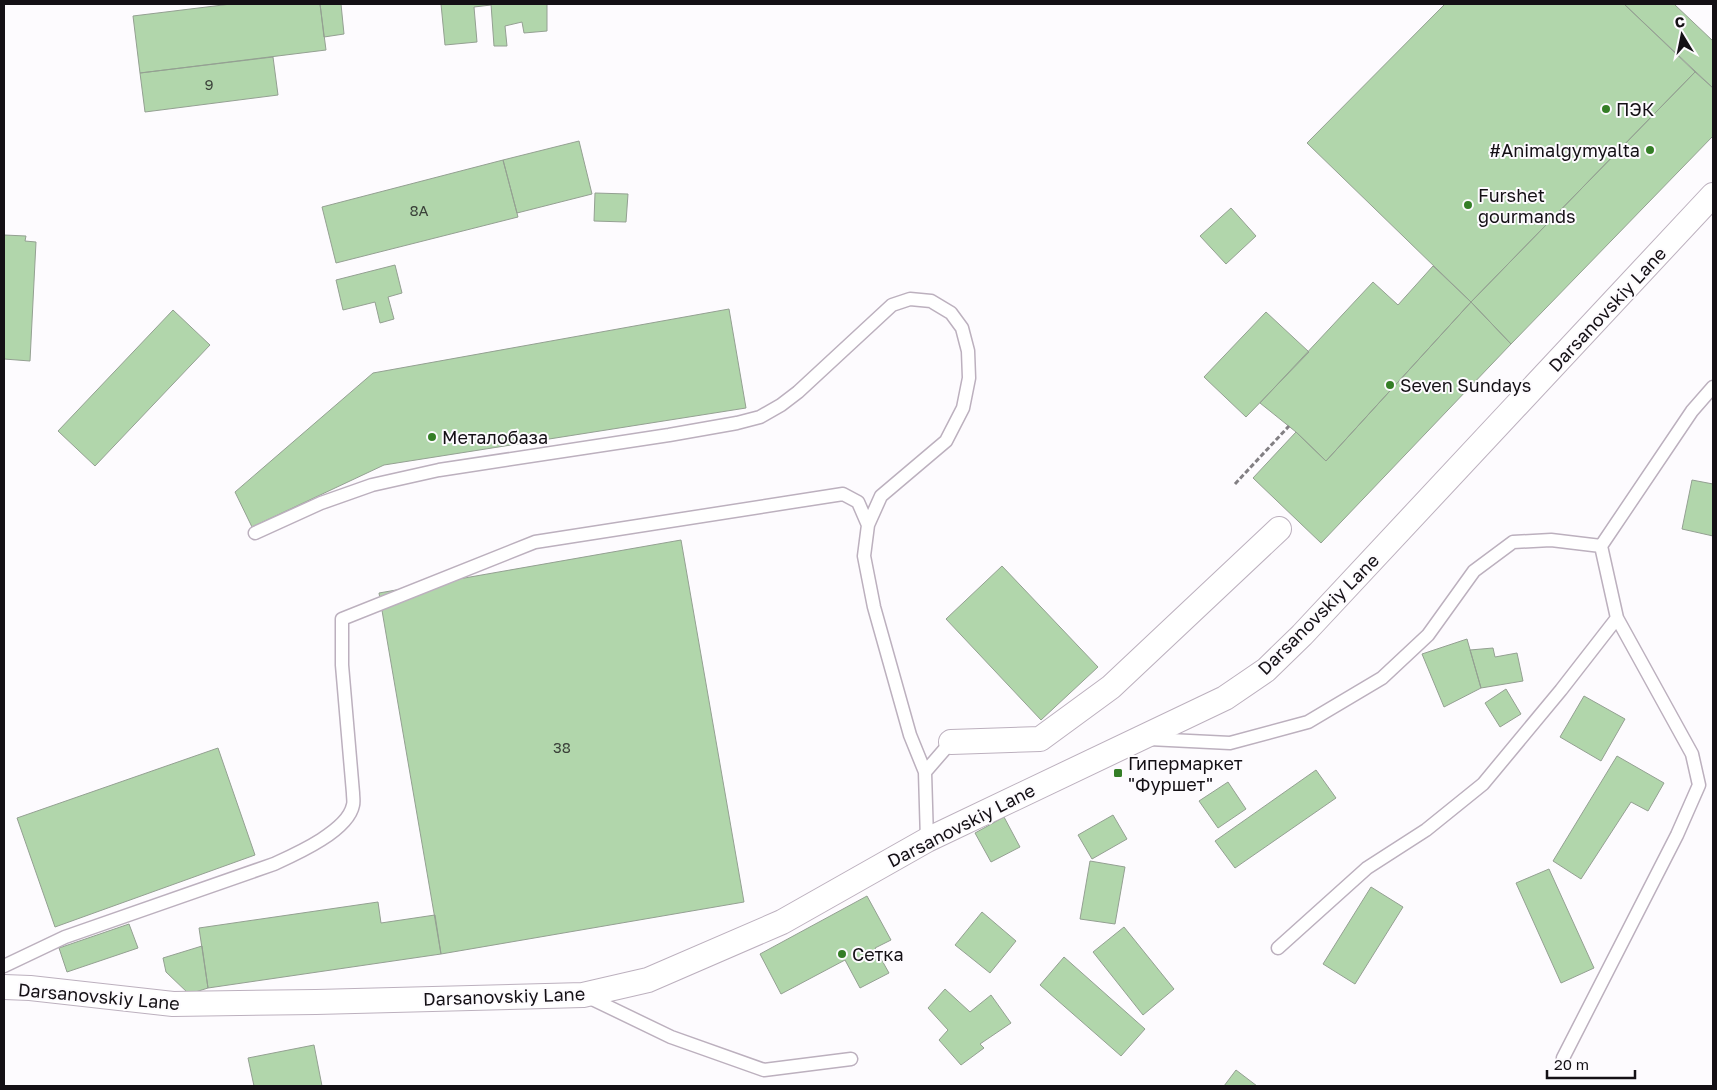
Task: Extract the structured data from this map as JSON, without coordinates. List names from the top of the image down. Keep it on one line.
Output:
{"streets":{"street":["Darsanovskiy Lane"]},"places":{"other":["ПЭК","#Animalgymyalta","Furshet gourmands","Seven Sundays","Металобаза","Сетка"],"transit":["Гипермаркет \"Фуршет\""]},"house_numbers":["9","8А","38"],"scale_bar":"20 m","north":"top"}
